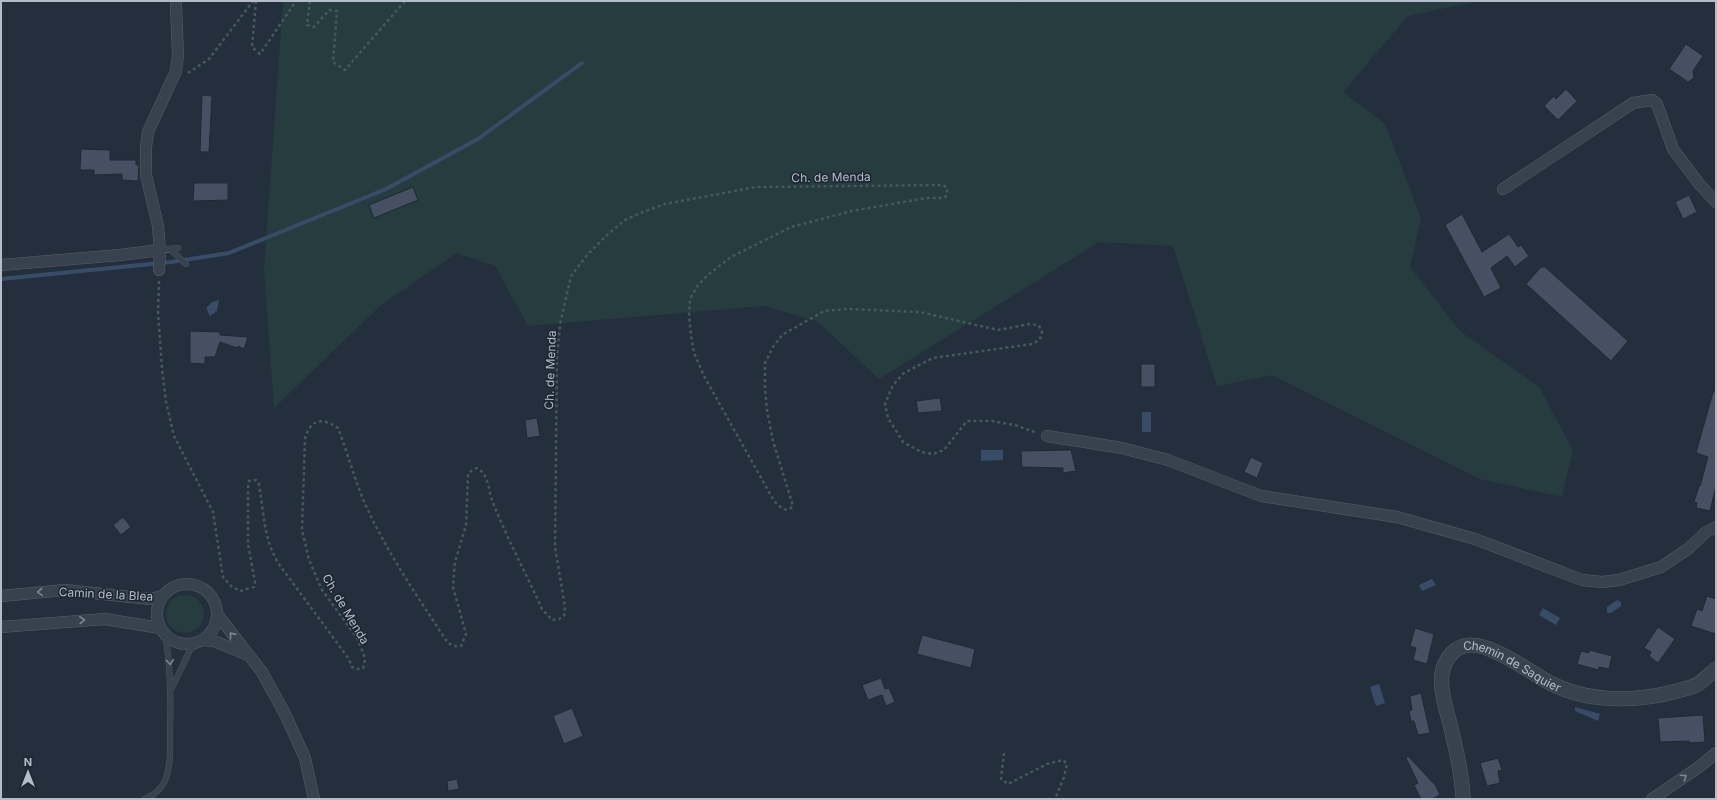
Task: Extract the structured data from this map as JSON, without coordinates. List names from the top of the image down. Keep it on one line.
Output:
{"streets":{"street":["Camin de la Blea","Chemin de Saquier"],"path":["Ch. de Menda"]},"north":"top"}
